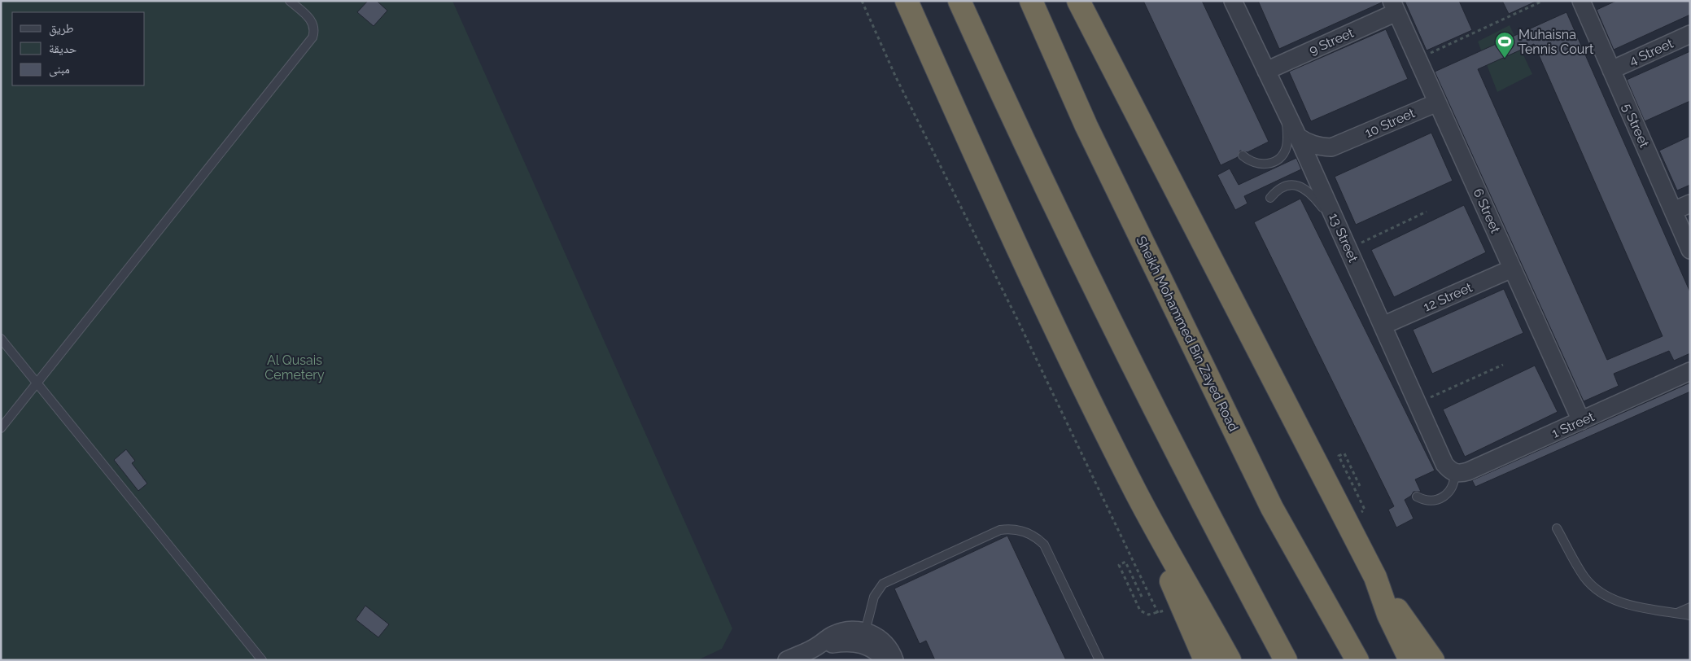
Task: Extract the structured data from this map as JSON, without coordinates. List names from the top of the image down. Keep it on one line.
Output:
{"streets":{"highway":["Sheikh Mohammed Bin Zayed Road"],"street":["9 Street","4 Street","10 Street","5 Street","6 Street","13 Street","12 Street","1 Street"]},"crossings":[["9 Street","6 Street"],["9 Street","13 Street"],["4 Street","5 Street"],["10 Street","6 Street"],["10 Street","13 Street"],["6 Street","12 Street"],["6 Street","1 Street"],["13 Street","12 Street"],["13 Street","1 Street"]],"parks":["Al Qusais Cemetery"],"places":{"sports":["Muhaisna Tennis Court"]},"legend":["طريق","حديقة","مبنى"]}
